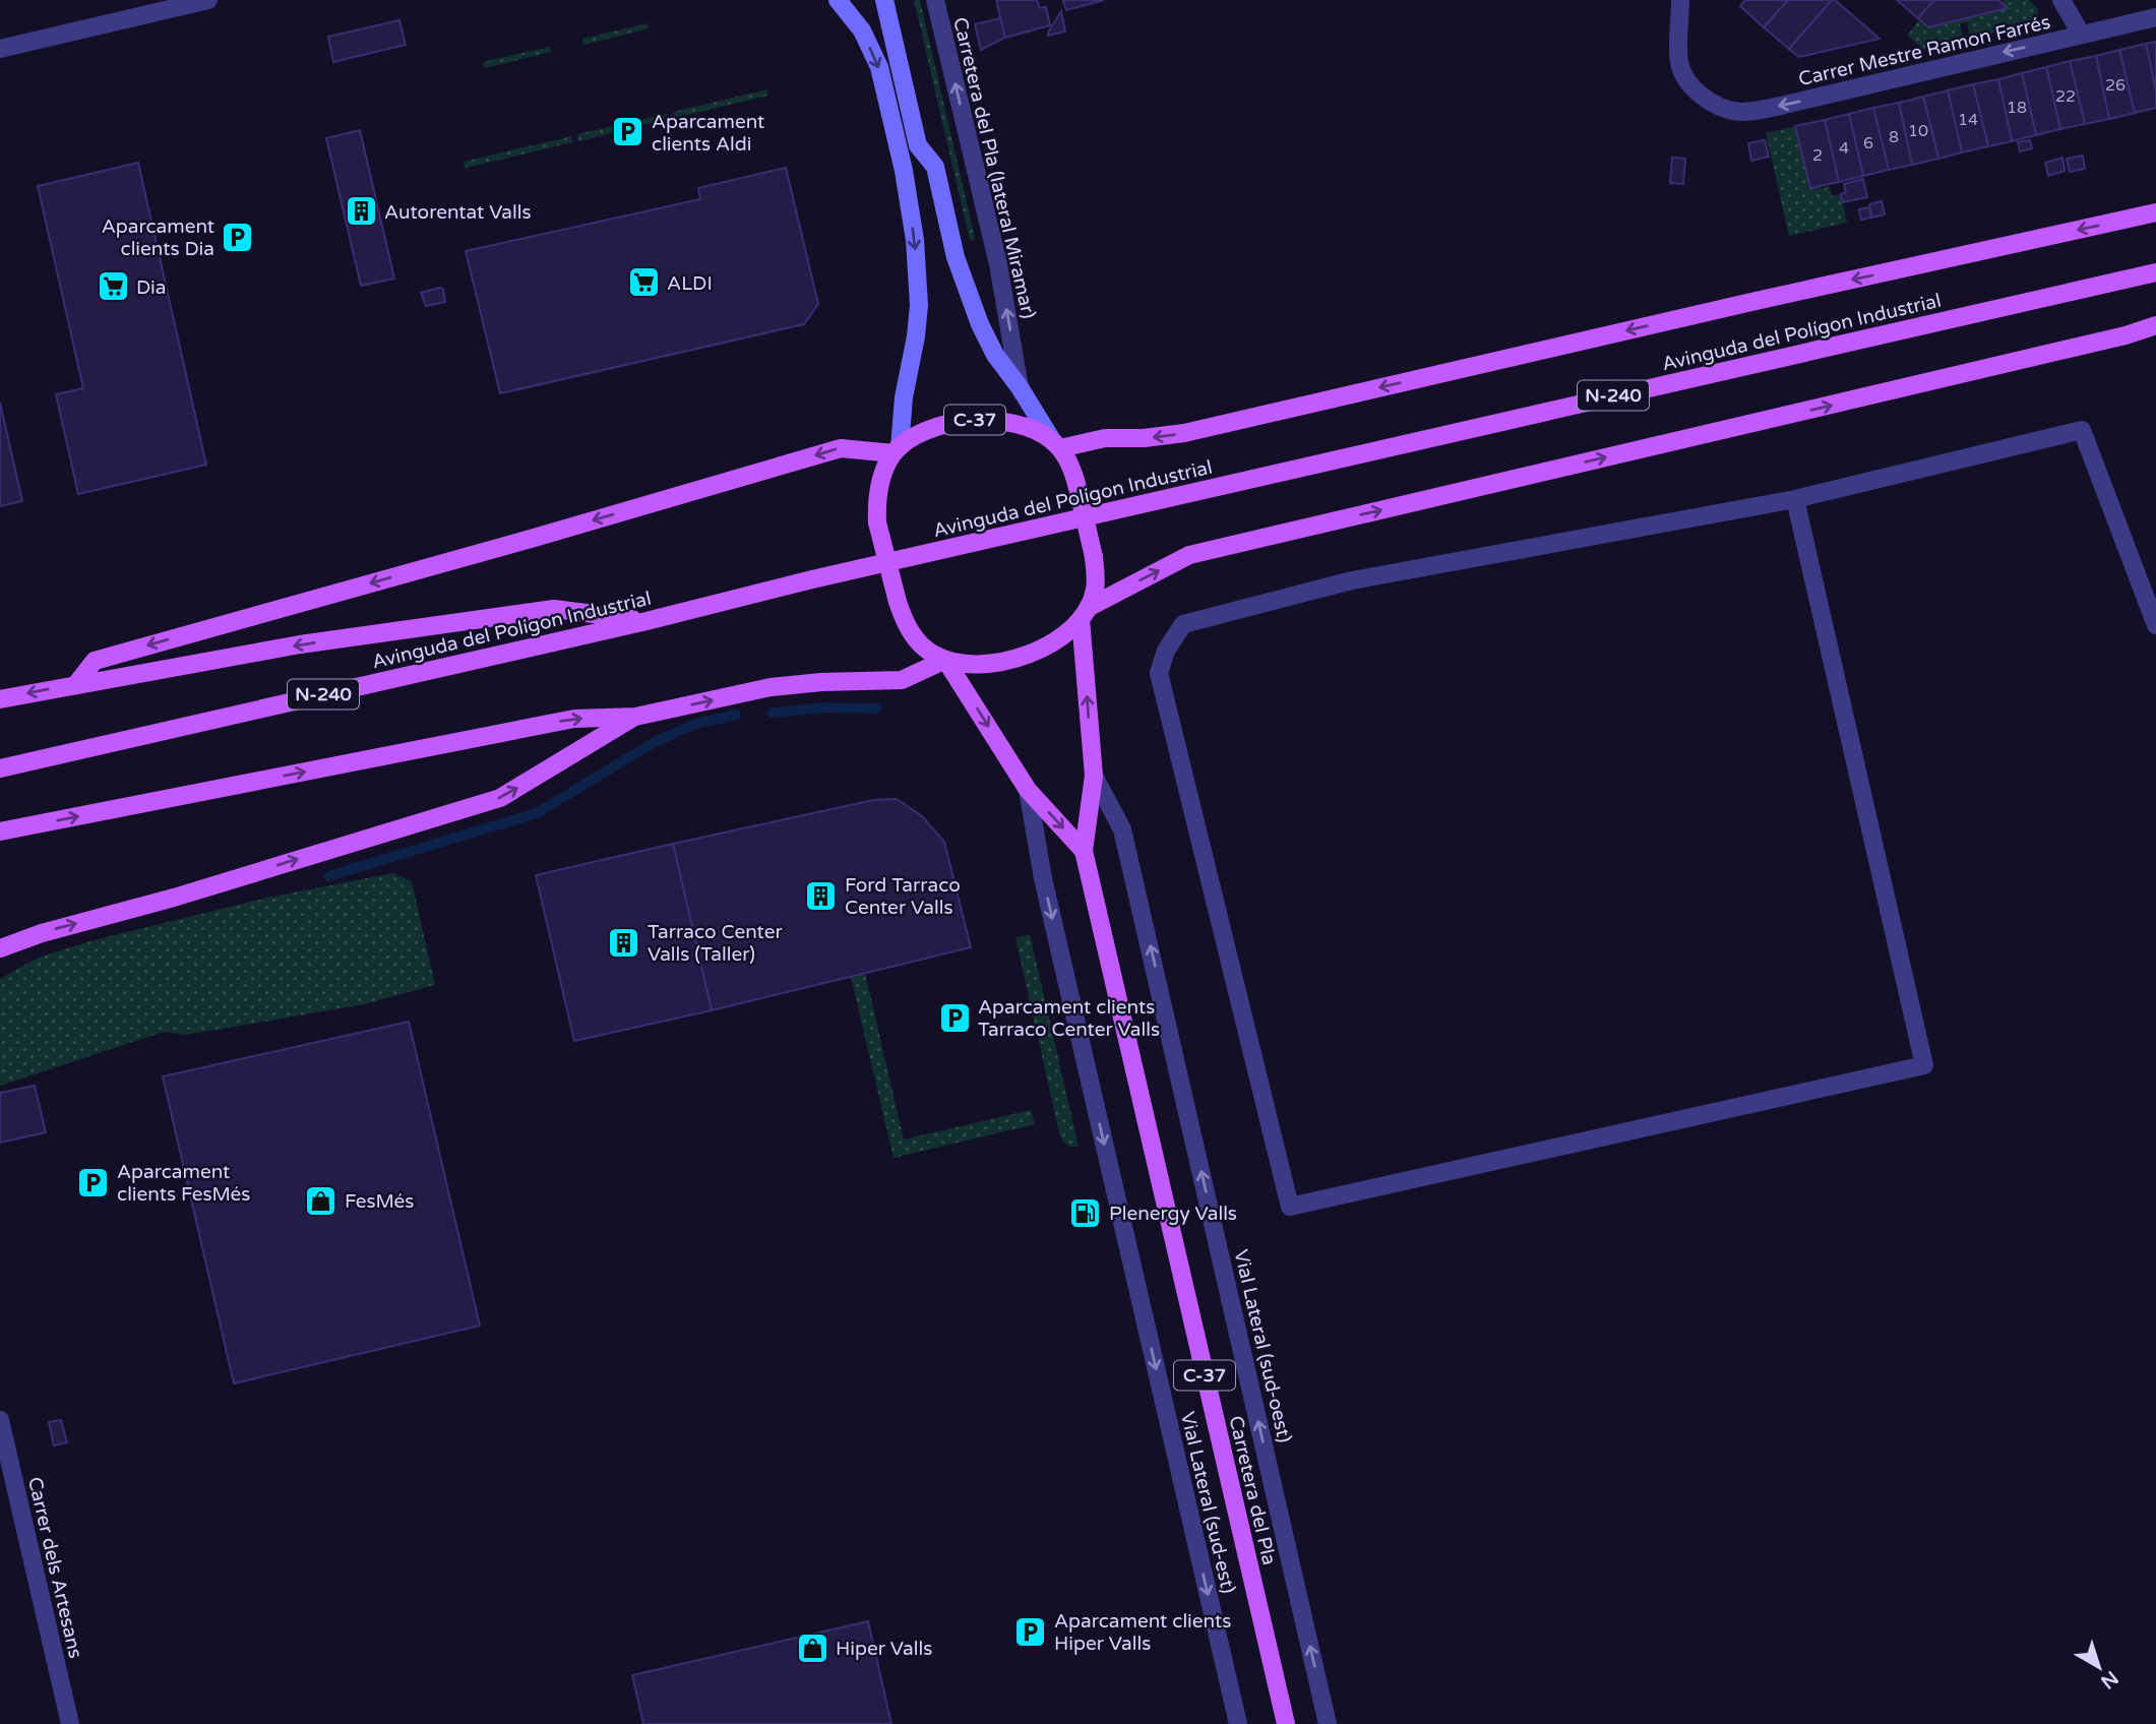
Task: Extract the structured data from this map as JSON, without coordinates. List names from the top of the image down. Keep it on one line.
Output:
{"streets":{"main road":["Avinguda del Polígon Industrial","N-240","C-37","Carretera del Pla"],"street":["Carrer Mestre Ramon Farrés","Carretera del Pla (lateral Miramar)","Vial Lateral (sud-oest)","Vial Lateral (sud-est)","Carrer dels Artesans"]},"crossings":[["C-37","Vial Lateral (sud-oest)"],["C-37","Carretera del Pla"],["C-37","Vial Lateral (sud-est)"]],"one_way":["Carrer Mestre Ramon Farrés","Carretera del Pla (lateral Miramar)","Vial Lateral (sud-oest)","Vial Lateral (sud-est)"],"places":{"parking":["Aparcament clients Aldi","Aparcament clients Dia","Aparcament clients Tarraco Center Valls","Aparcament clients FesMés","Aparcament clients Hiper Valls"],"building":["Autorentat Valls","Ford Tarraco Center Valls","Tarraco Center Valls (Taller)"],"supermarket":["ALDI","Dia"],"shop":["FesMés","Hiper Valls"],"fuel station":["Plenergy Valls"]},"house_numbers":["26","22","18","14","10","8","6","4","2"],"north":"bottom right"}
